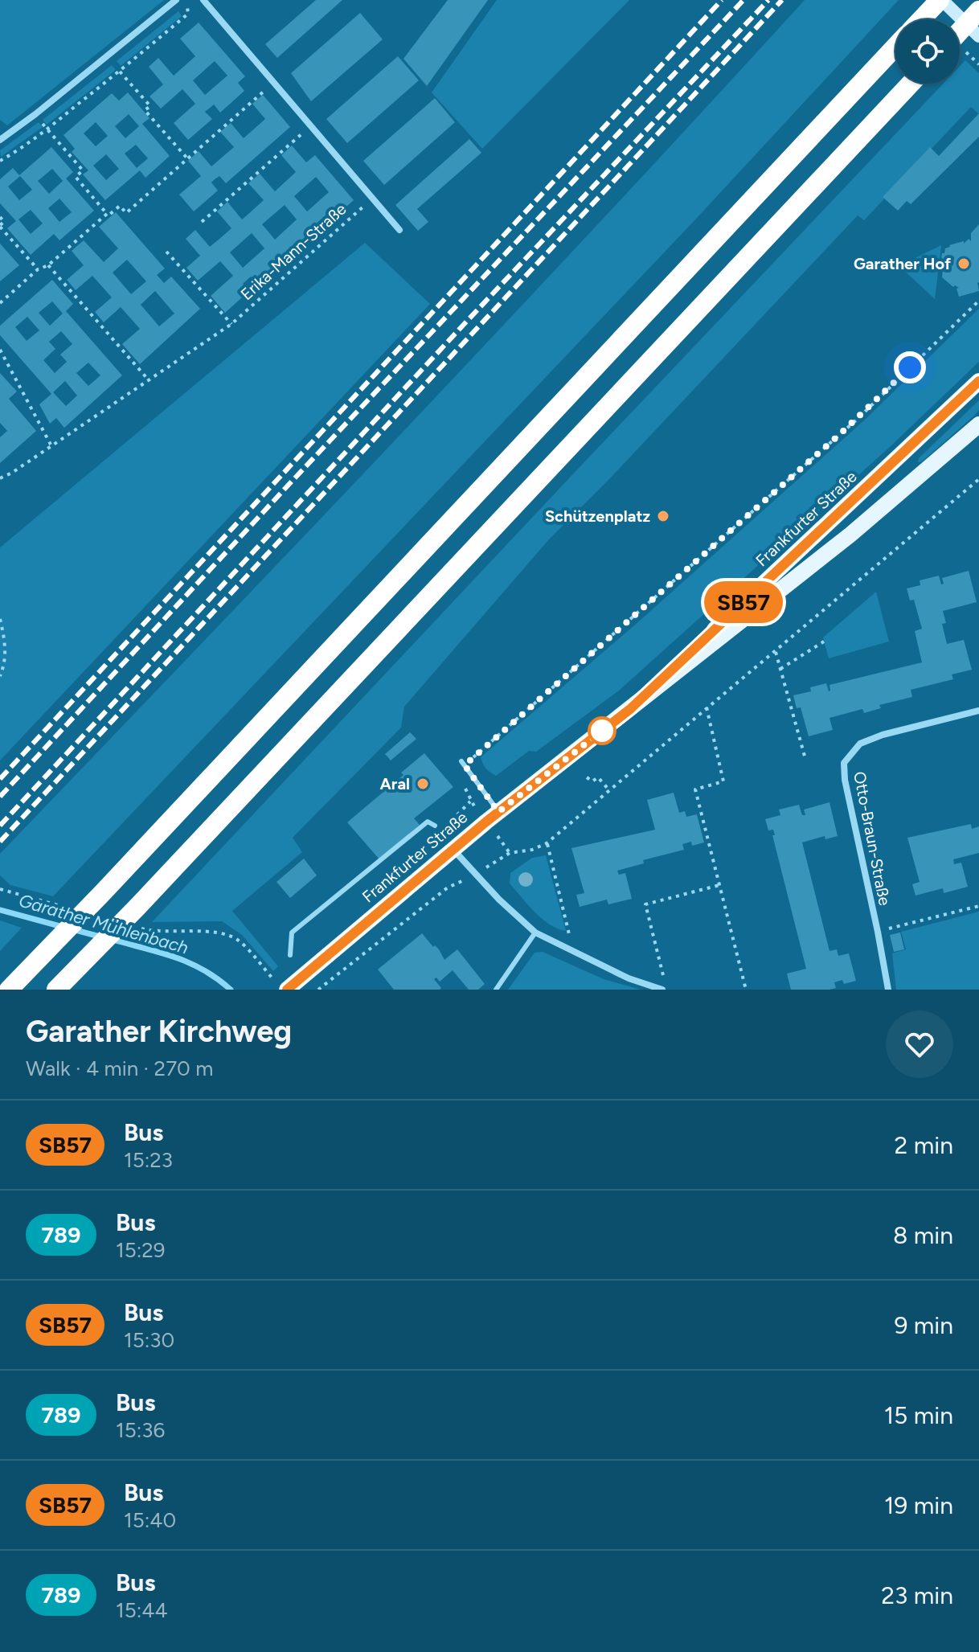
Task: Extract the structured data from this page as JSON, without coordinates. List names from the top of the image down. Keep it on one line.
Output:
{"streets":{"main road":["Frankfurter Straße"],"street":["Otto-Braun-Straße"],"path":["Erika-Mann-Straße"]},"water":["Garather Mühlenbach"],"places":["Garather Hof","Schützenplatz","Aral"],"lines":["bus line SB57"],"page":{"on_map":"SB57","heading":["Garather Kirchweg","Walk · 4 min · 270 m"],"list":[{"mark":"SB57","name":"Bus","note":"15:23","value":"2 min"},{"mark":"789","name":"Bus","note":"15:29","value":"8 min"},{"mark":"SB57","name":"Bus","note":"15:30","value":"9 min"},{"mark":"789","name":"Bus","note":"15:36","value":"15 min"},{"mark":"SB57","name":"Bus","note":"15:40","value":"19 min"},{"mark":"789","name":"Bus","note":"15:44","value":"23 min"}]}}
